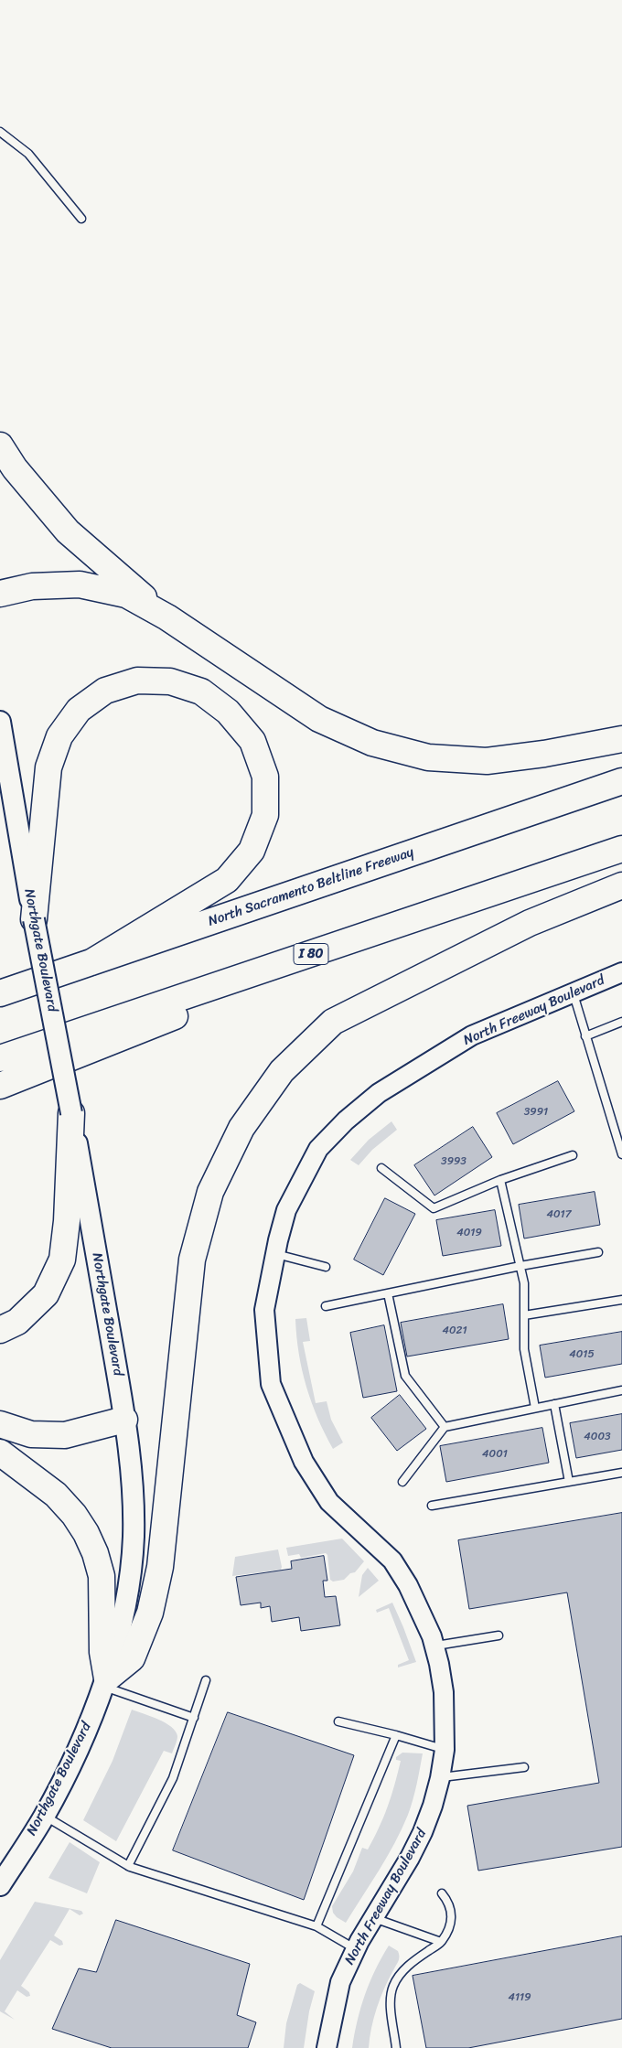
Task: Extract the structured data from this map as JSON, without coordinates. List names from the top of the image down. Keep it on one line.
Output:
{"streets":{"highway":["North Sacramento Beltline Freeway","I 80"],"main road":["Northgate Boulevard"],"street":["North Freeway Boulevard"]},"house_numbers":["3991","3993","4017","4019","4021","4015","4003","4001","4119"]}
